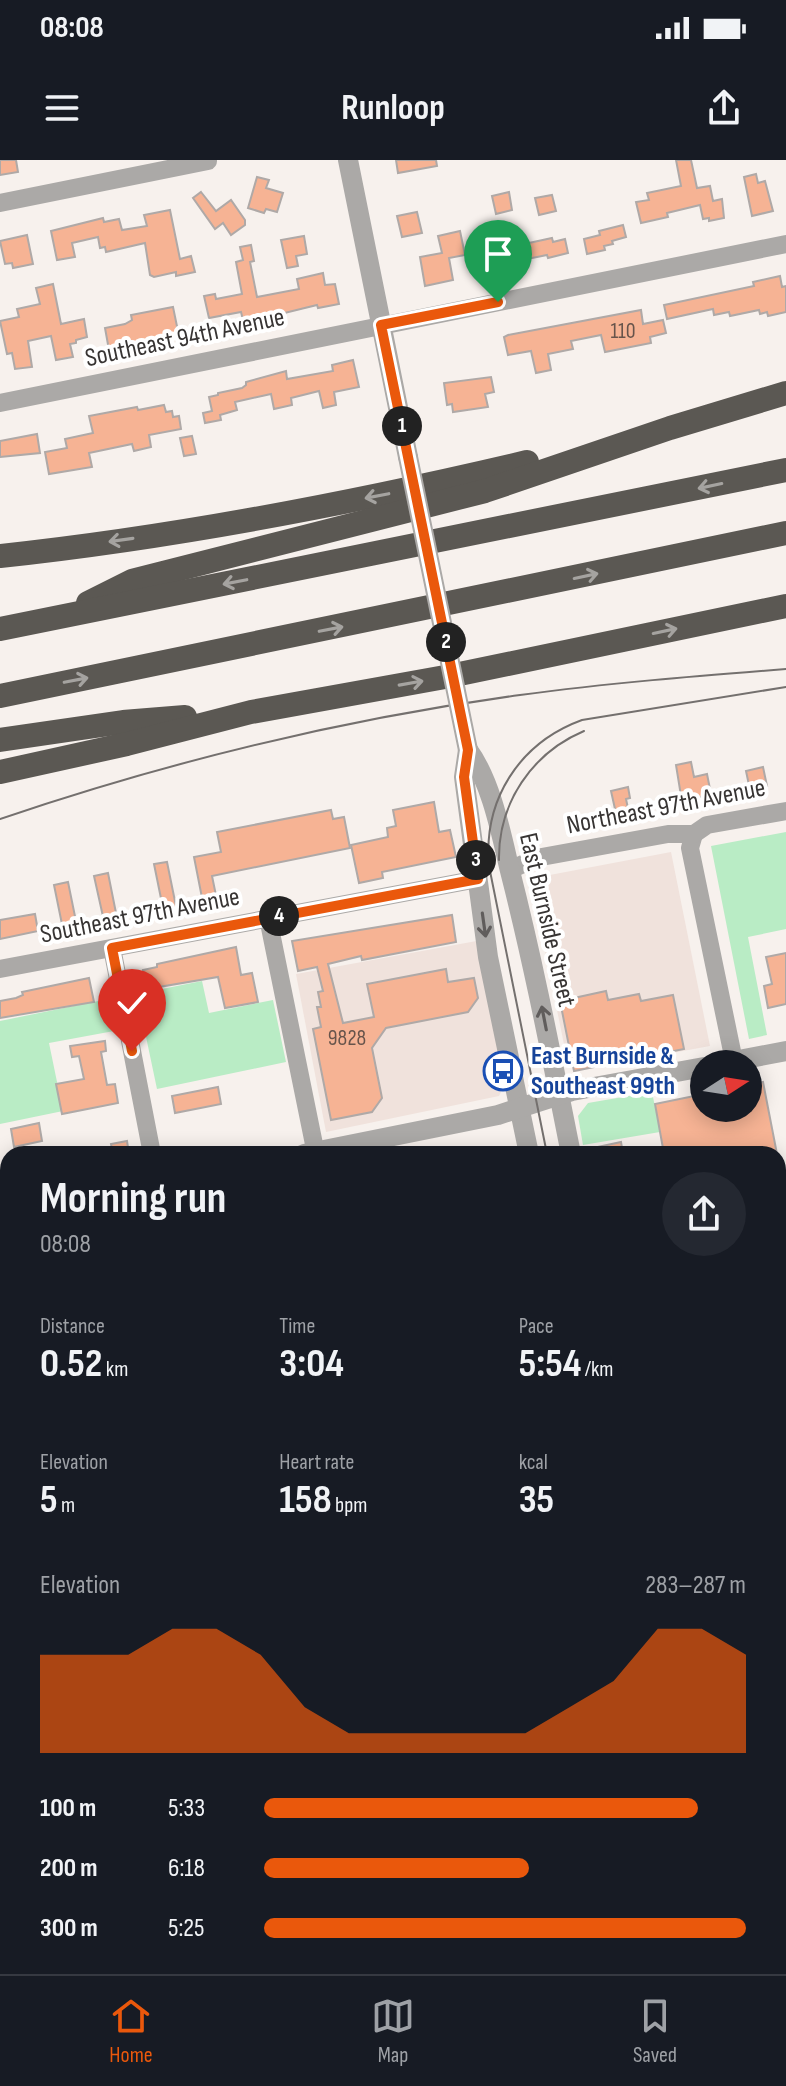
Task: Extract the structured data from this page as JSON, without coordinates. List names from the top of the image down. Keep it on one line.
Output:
{"streets":{"street":["Southeast 94th Avenue","Northeast 97th Avenue","Southeast 97th Avenue","East Burnside Street"]},"crossings":[["Southeast 94th Avenue","East Burnside Street"],["Northeast 97th Avenue","East Burnside Street"],["Southeast 97th Avenue","East Burnside Street"]],"places":{"bus stop":["East Burnside & Southeast 99th"]},"house_numbers":["110","9828"],"north":"right","page":{"status":"08:08","header":"Runloop","pins":["1","2","3","4"],"heading":["Morning run","08:08"],"stats":[["Distance","0.52 km"],["Time","3:04"],["Pace","5:54 /km"],["Elevation","5 m"],["Heart rate","158 bpm"],["kcal","35"]],"chart":["Elevation","283–287 m"],"list":[{"name":"100 m","note":"5:33"},{"name":"200 m","note":"6:18"},{"name":"300 m","note":"5:25"}],"tabs":["Home","Map","Saved"]}}
